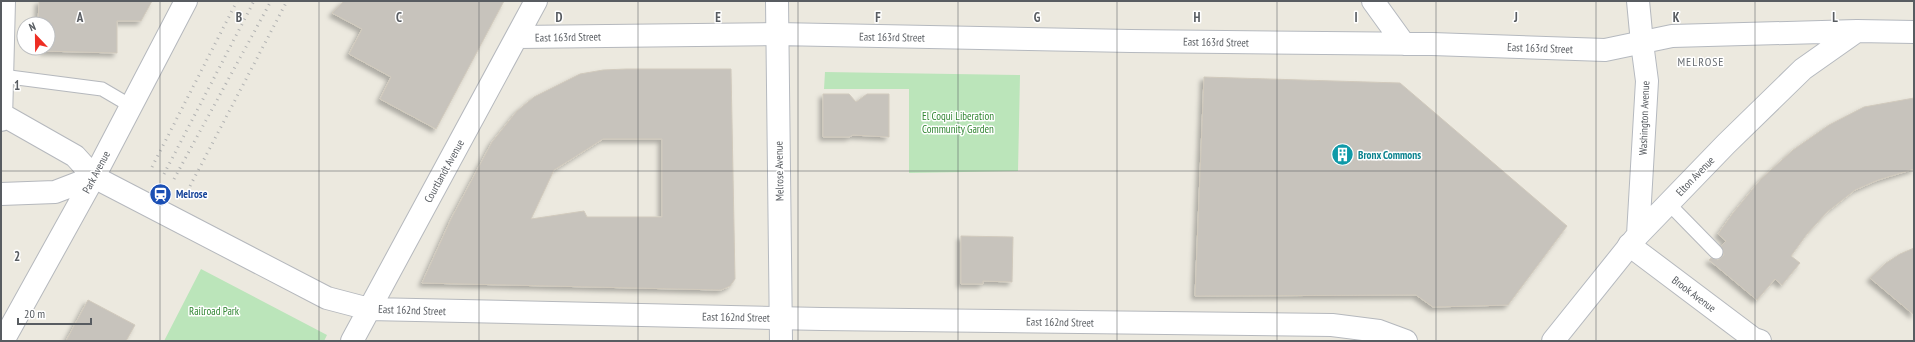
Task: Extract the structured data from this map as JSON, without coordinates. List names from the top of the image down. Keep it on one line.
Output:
{"streets":{"street":["East 163rd Street","Washington Avenue","Courtlandt Avenue","Melrose Avenue","Park Avenue","Elton Avenue","Brook Avenue","East 162nd Street"]},"crossings":[["East 163rd Street","Washington Avenue"],["East 163rd Street","Courtlandt Avenue"],["East 163rd Street","Melrose Avenue"],["East 163rd Street","Elton Avenue"],["Washington Avenue","Elton Avenue"],["Washington Avenue","Brook Avenue"],["Courtlandt Avenue","East 162nd Street"],["Melrose Avenue","East 162nd Street"],["Park Avenue","East 162nd Street"],["Elton Avenue","Brook Avenue"]],"districts":["MELROSE"],"parks":["El Coqui Liberation Community Garden","Railroad Park"],"places":{"building":["Bronx Commons"],"station":["Melrose"]},"scale_bar":"20 m","north":"top","grid":{"columns":["A","B","C","D","E","F","G","H","I","J","K","L"],"rows":["1","2"]}}
